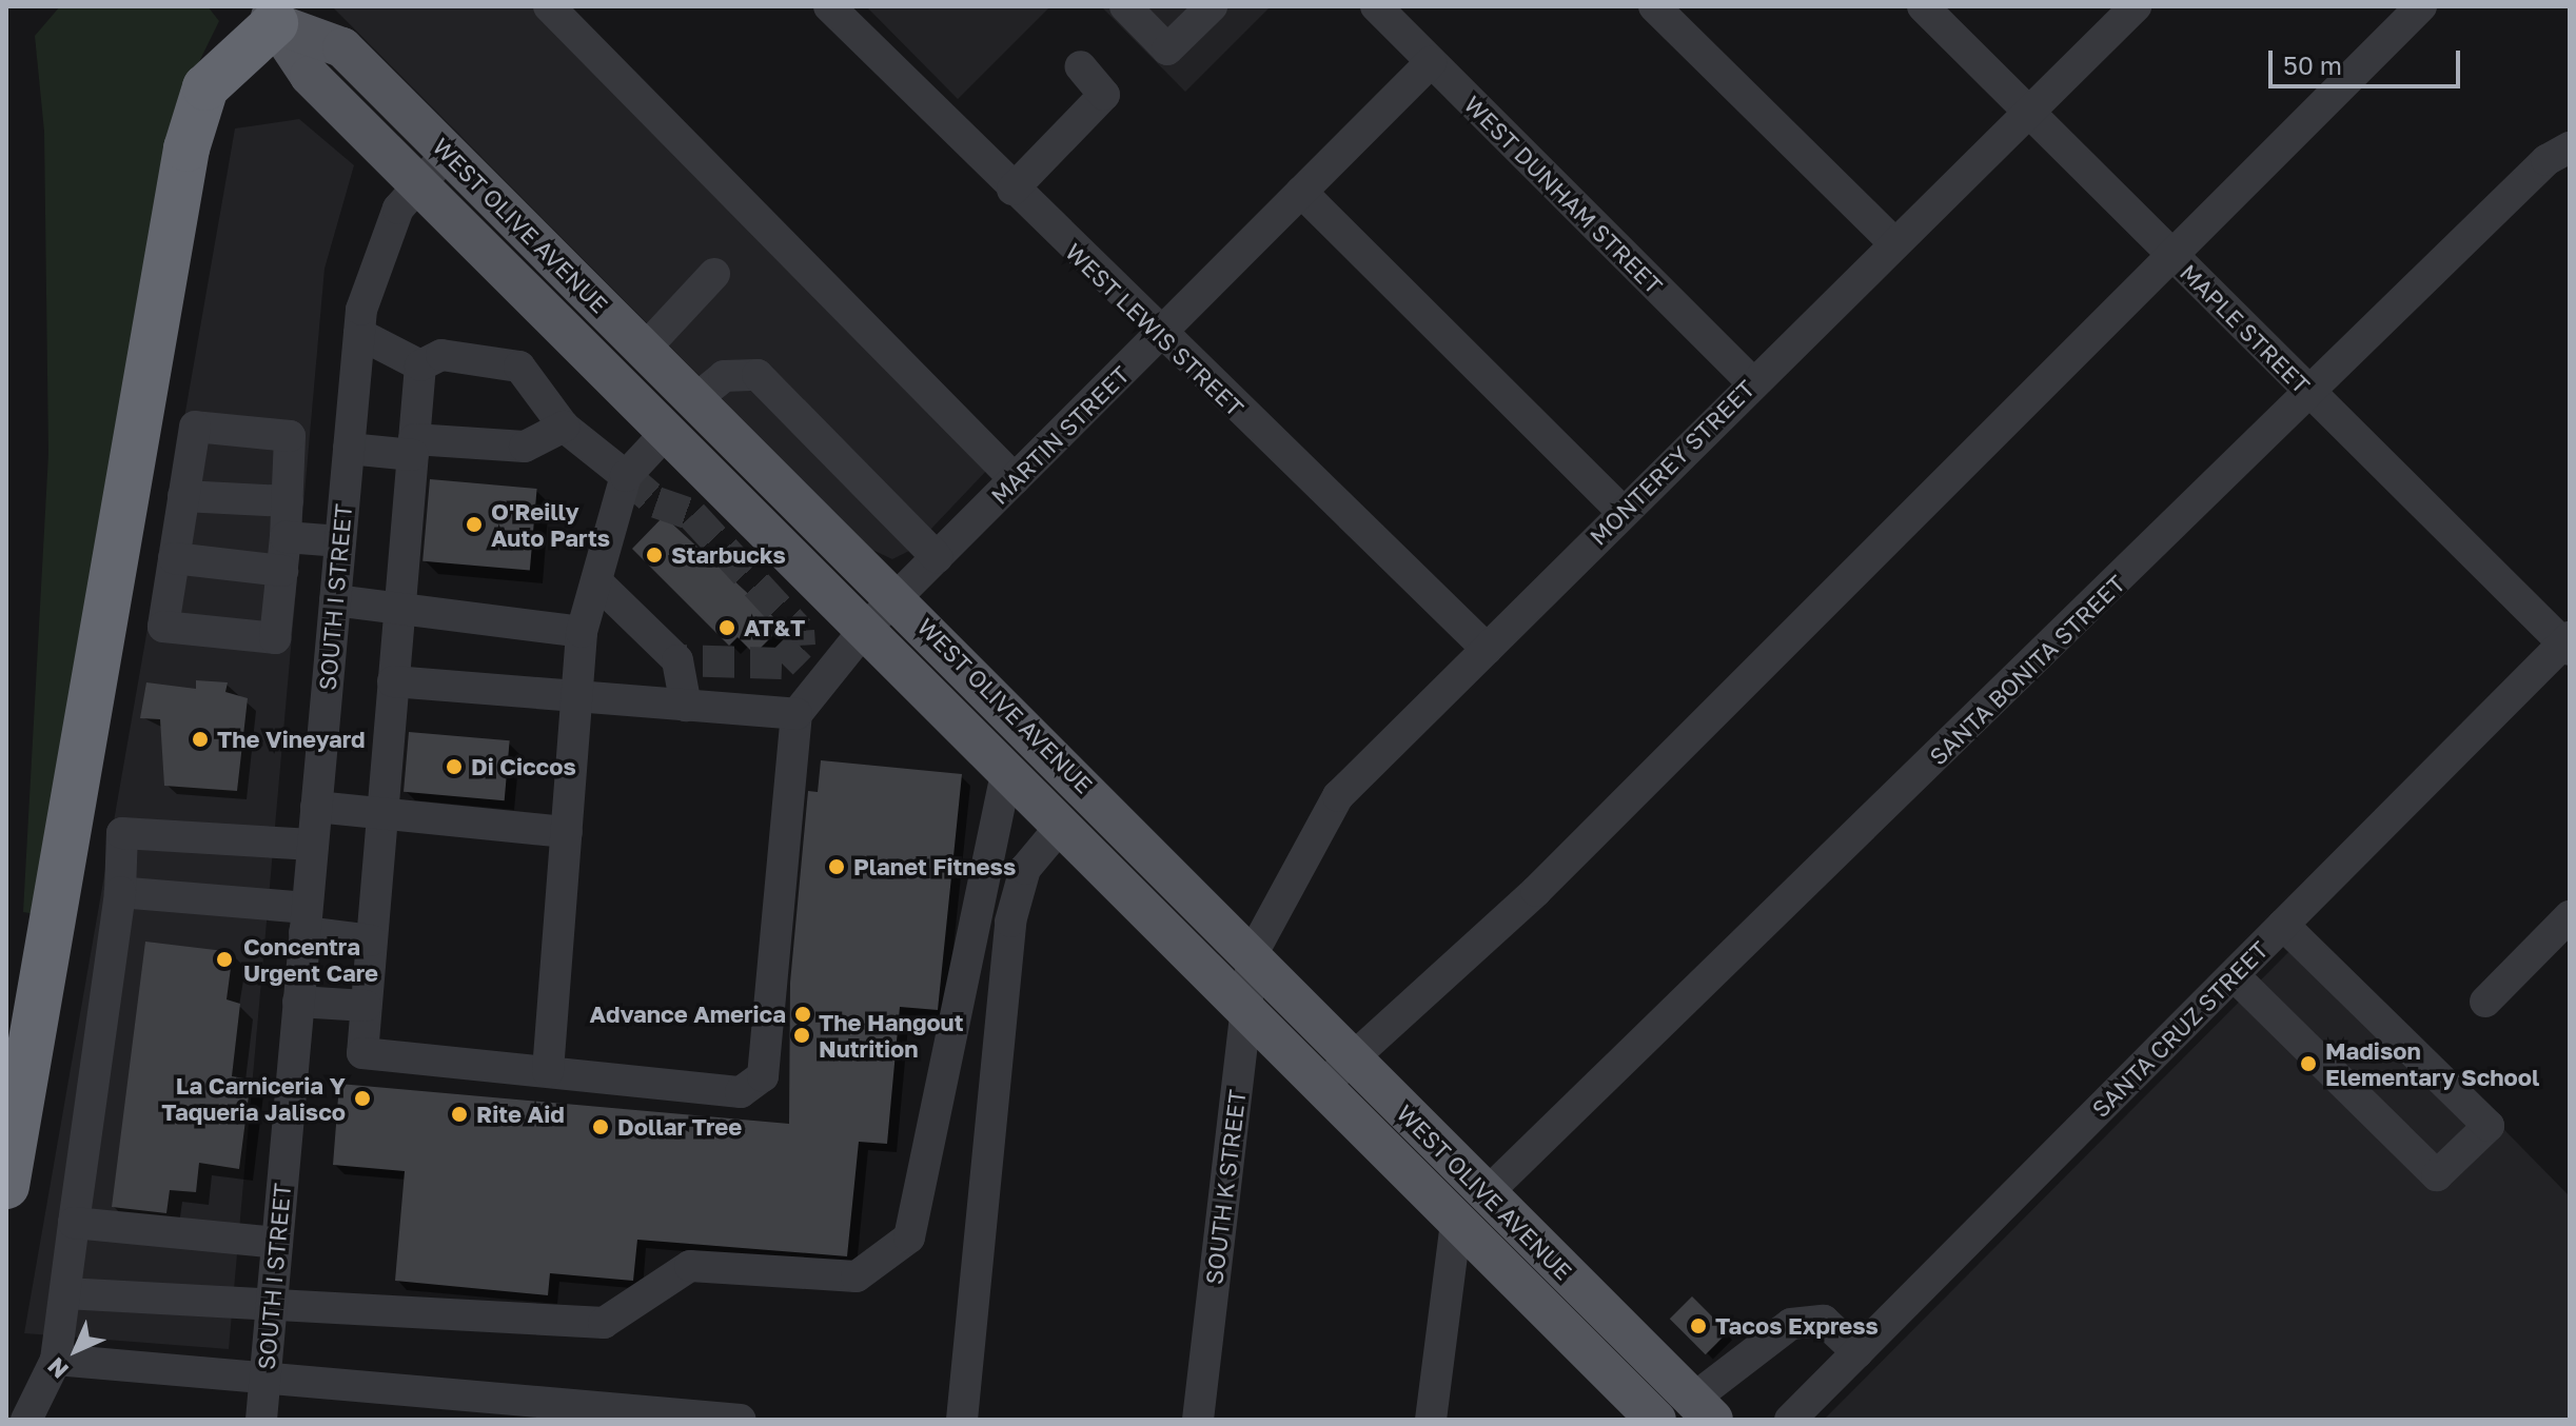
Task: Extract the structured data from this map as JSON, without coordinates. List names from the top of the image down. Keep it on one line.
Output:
{"streets":{"main road":["WEST OLIVE AVENUE"],"street":["WEST DUNHAM STREET","MAPLE STREET","WEST LEWIS STREET","MARTIN STREET","MONTEREY STREET","SOUTH I STREET","SANTA BONITA STREET","SANTA CRUZ STREET","SOUTH K STREET"]},"crossings":[["WEST DUNHAM STREET","MARTIN STREET"],["WEST DUNHAM STREET","MONTEREY STREET"],["WEST OLIVE AVENUE","MARTIN STREET"],["WEST OLIVE AVENUE","MONTEREY STREET"],["WEST OLIVE AVENUE","SOUTH I STREET"],["WEST OLIVE AVENUE","SANTA BONITA STREET"],["WEST OLIVE AVENUE","SOUTH K STREET"],["MAPLE STREET","MONTEREY STREET"],["MAPLE STREET","SANTA BONITA STREET"],["MAPLE STREET","SANTA CRUZ STREET"],["WEST LEWIS STREET","MARTIN STREET"],["WEST LEWIS STREET","MONTEREY STREET"],["MONTEREY STREET","SOUTH K STREET"]],"places":["O'Reilly Auto Parts","Starbucks","AT&T","The Vineyard","Di Ciccos","Planet Fitness","Concentra Urgent Care","Advance America","The Hangout Nutrition","Madison Elementary School","La Carniceria Y Taqueria Jalisco","Rite Aid","Dollar Tree","Tacos Express"],"scale_bar":"50 m","north":"bottom left"}
